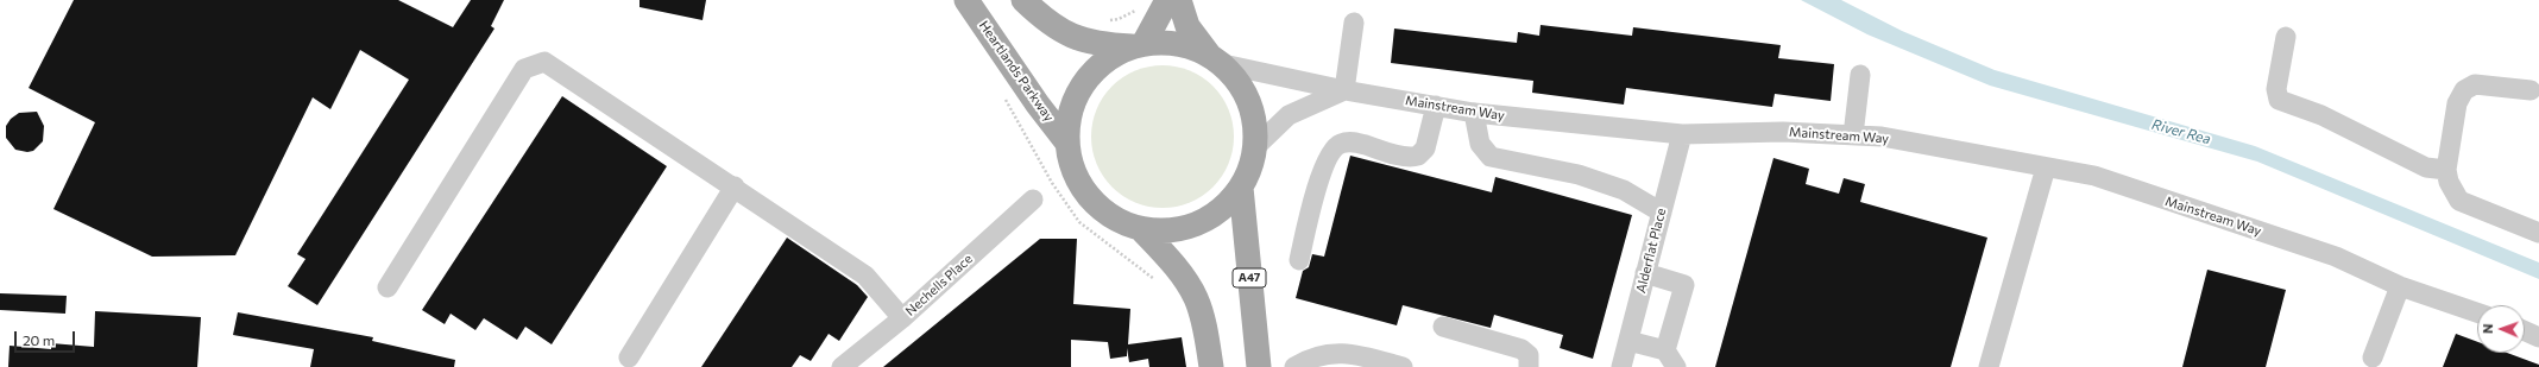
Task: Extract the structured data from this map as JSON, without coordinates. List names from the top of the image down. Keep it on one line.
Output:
{"streets":{"main road":["Heartlands Parkway","A47"],"street":["Mainstream Way","Alderflat Place","Nechells Place"]},"crossings":[["Mainstream Way","Alderflat Place"]],"water":["River Rea"],"scale_bar":"20 m","north":"left"}
